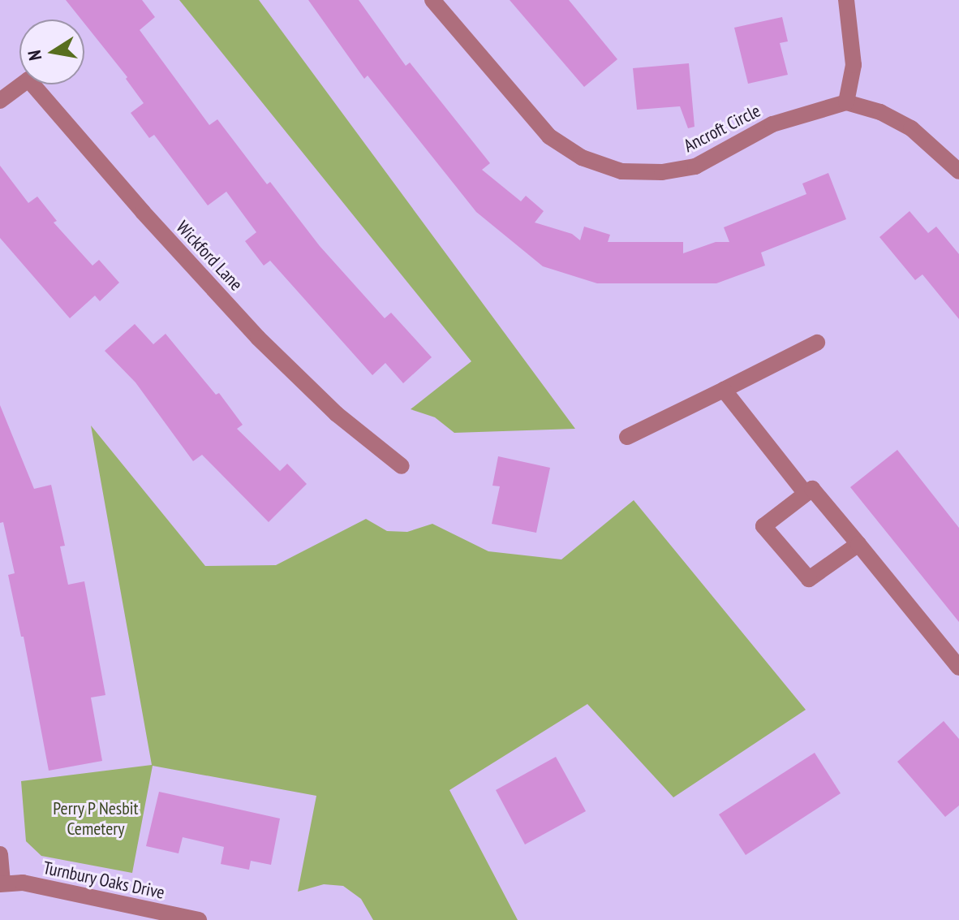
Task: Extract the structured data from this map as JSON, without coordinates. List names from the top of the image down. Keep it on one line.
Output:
{"streets":{"street":["Ancroft Circle","Wickford Lane","Turnbury Oaks Drive"]},"parks":["Perry P Nesbit Cemetery"],"north":"left"}
